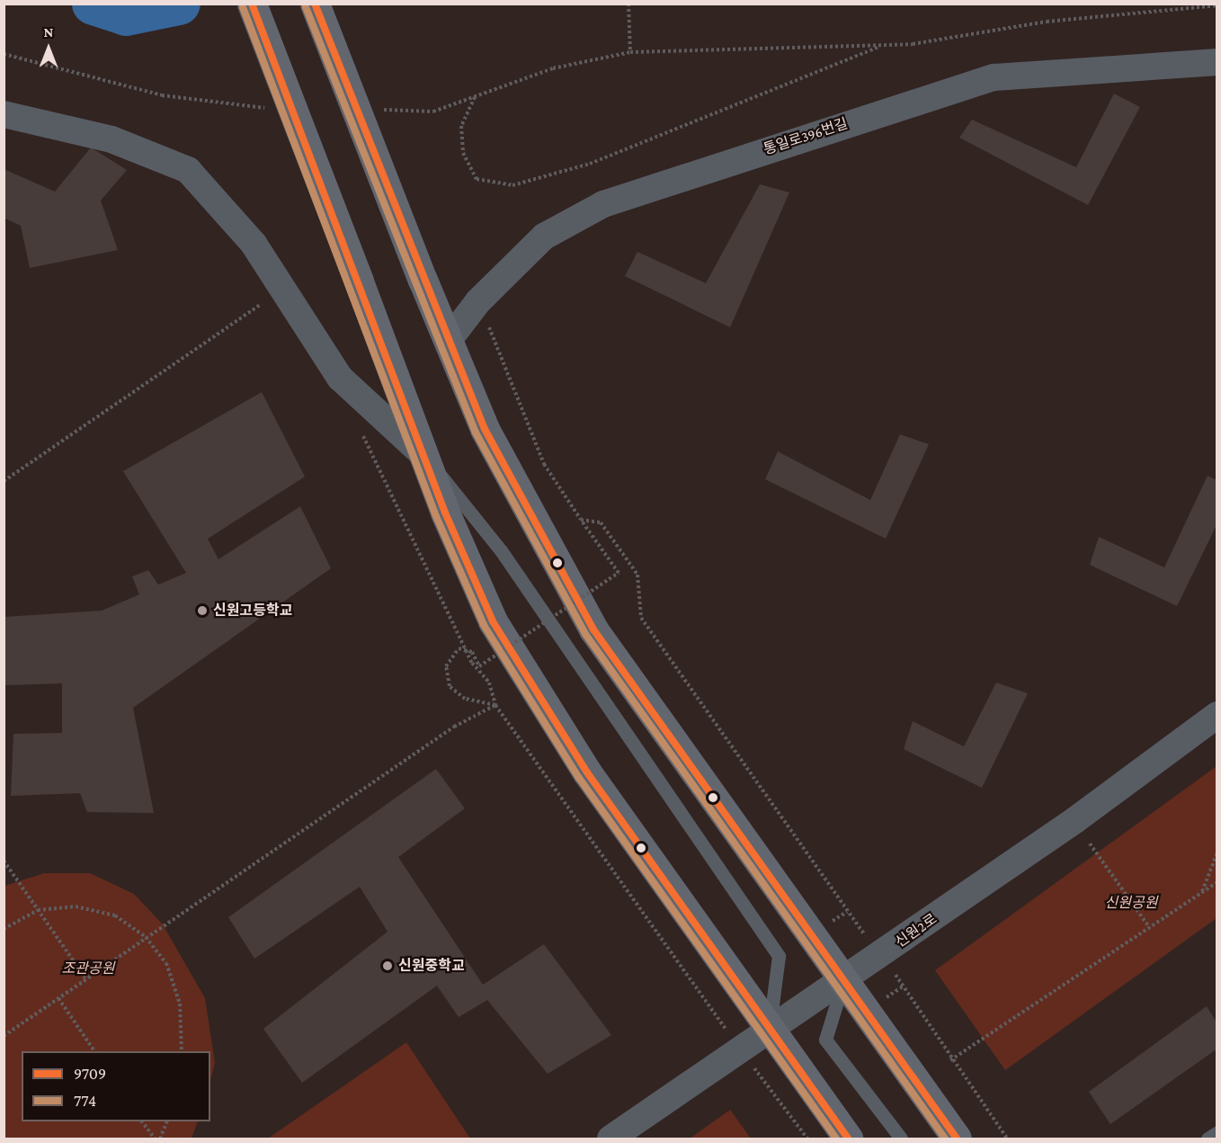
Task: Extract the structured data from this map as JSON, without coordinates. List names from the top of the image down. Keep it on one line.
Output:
{"streets":{"street":["통일로396번길","신원2로"]},"parks":["신원공원","조관공원"],"places":["신원고등학교","신원중학교"],"lines":["transit line 9709","transit line 774"],"legend":["9709","774"],"north":"top"}
